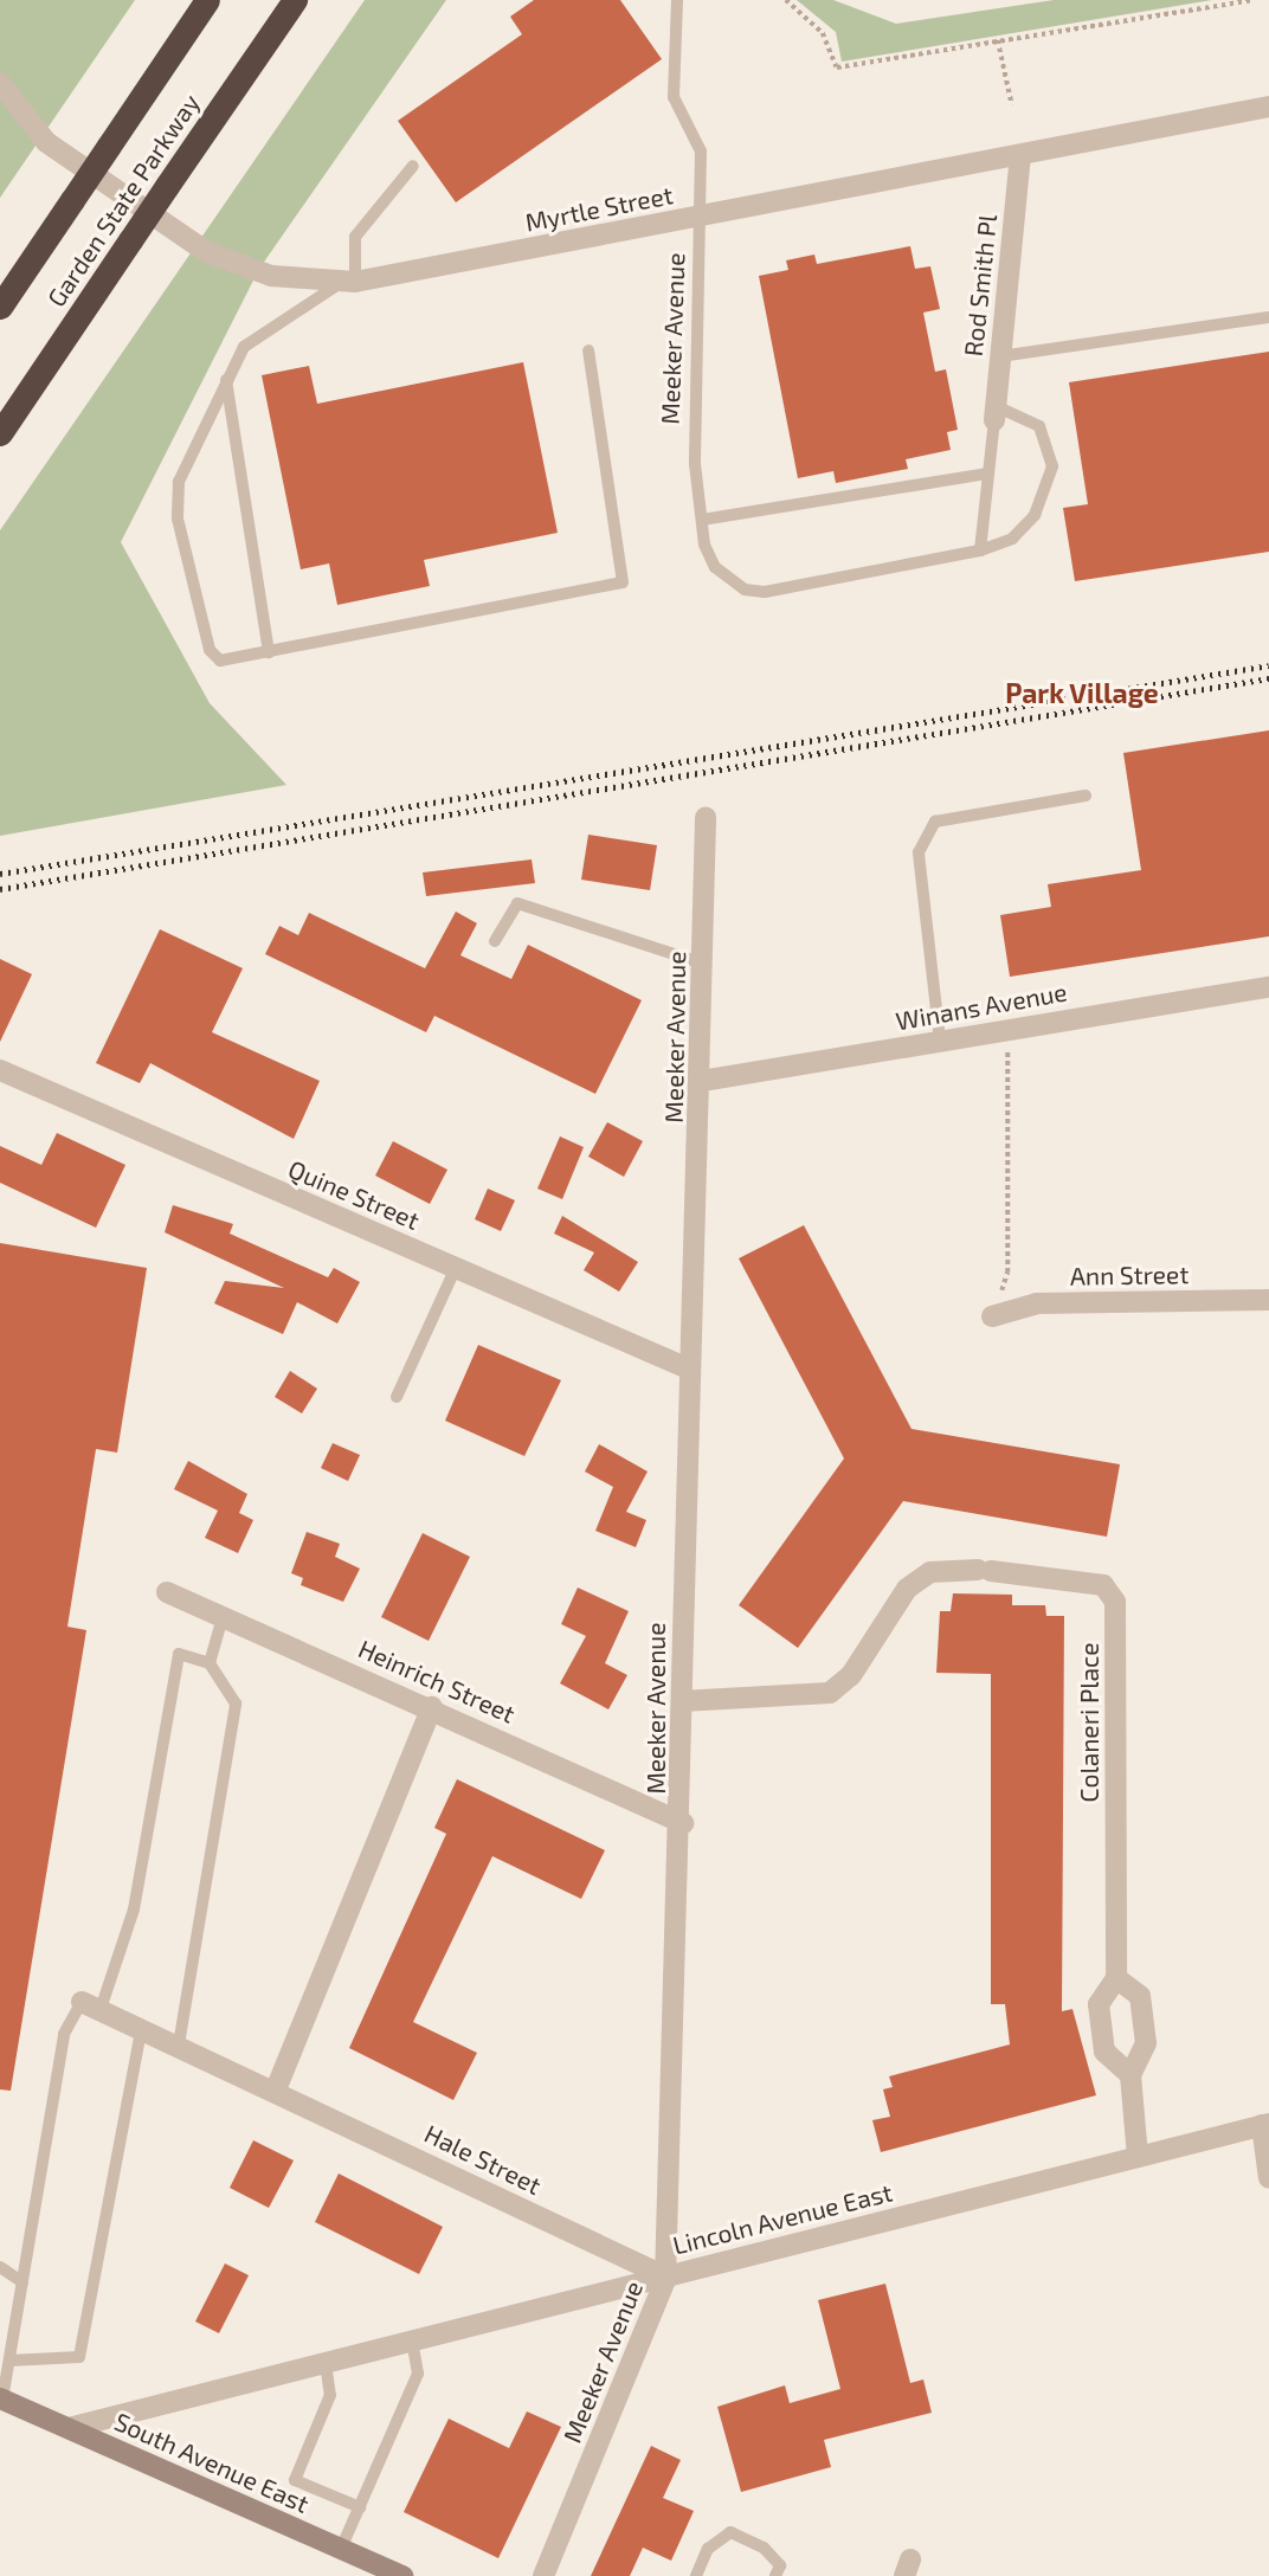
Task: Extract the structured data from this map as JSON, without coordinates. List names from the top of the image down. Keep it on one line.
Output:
{"streets":{"highway":["Garden State Parkway"],"main road":["South Avenue East"],"street":["Myrtle Street","Rod Smith Pl","Meeker Avenue","Winans Avenue","Quine Street","Ann Street","Heinrich Street","Colaneri Place","Hale Street","Lincoln Avenue East"]},"crossings":[["Myrtle Street","Rod Smith Pl"],["Myrtle Street","Meeker Avenue"],["Rod Smith Pl","Meeker Avenue"],["Meeker Avenue","Winans Avenue"],["Meeker Avenue","Quine Street"],["Meeker Avenue","Heinrich Street"],["Meeker Avenue","Colaneri Place"],["Meeker Avenue","Hale Street"],["Meeker Avenue","Lincoln Avenue East"],["Hale Street","Lincoln Avenue East"],["Lincoln Avenue East","South Avenue East"]],"districts":["Park Village"]}
